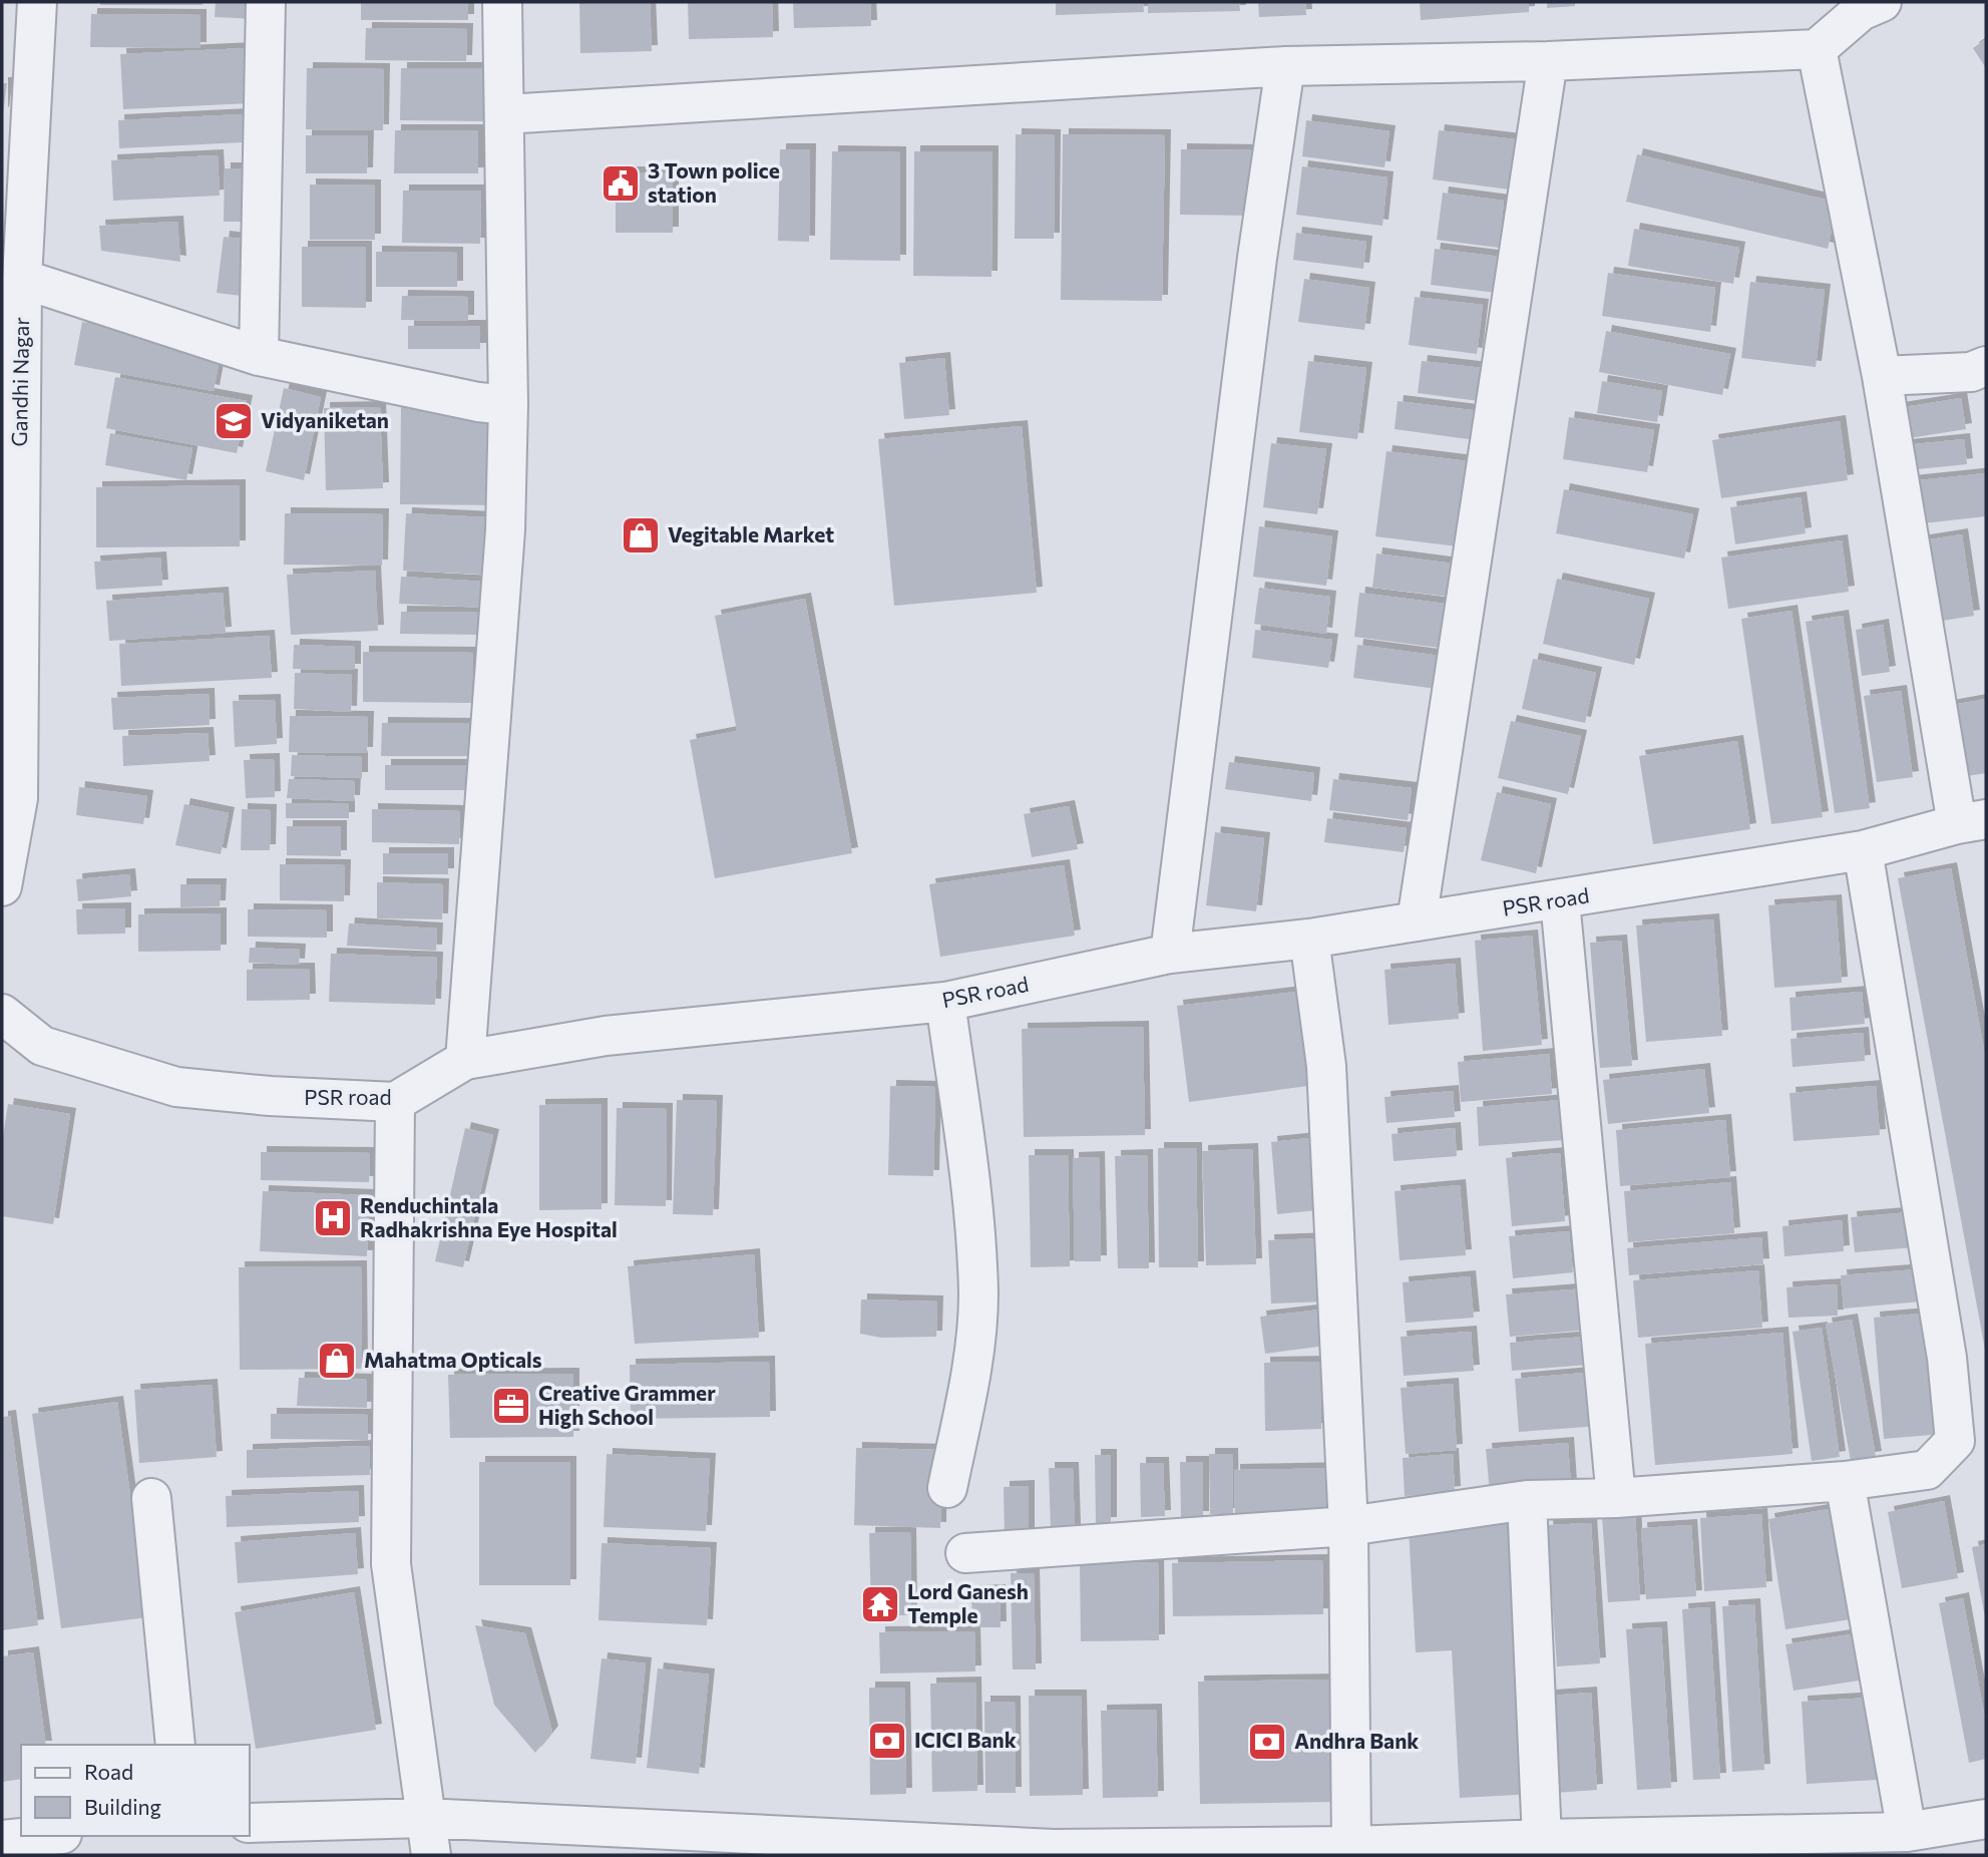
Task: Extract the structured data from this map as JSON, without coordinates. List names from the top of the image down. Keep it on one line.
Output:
{"streets":{"street":["Gandhi Nagar","PSR road"]},"places":{"public building":["3 Town police station"],"school or university":["Vidyaniketan"],"shop":["Vegitable Market","Mahatma Opticals"],"hospital":["Renduchintala Radhakrishna Eye Hospital"],"office":["Creative Grammer High School"],"temple":["Lord Ganesh Temple"],"bank":["ICICI Bank","Andhra Bank"]},"legend":["Road","Building"]}
